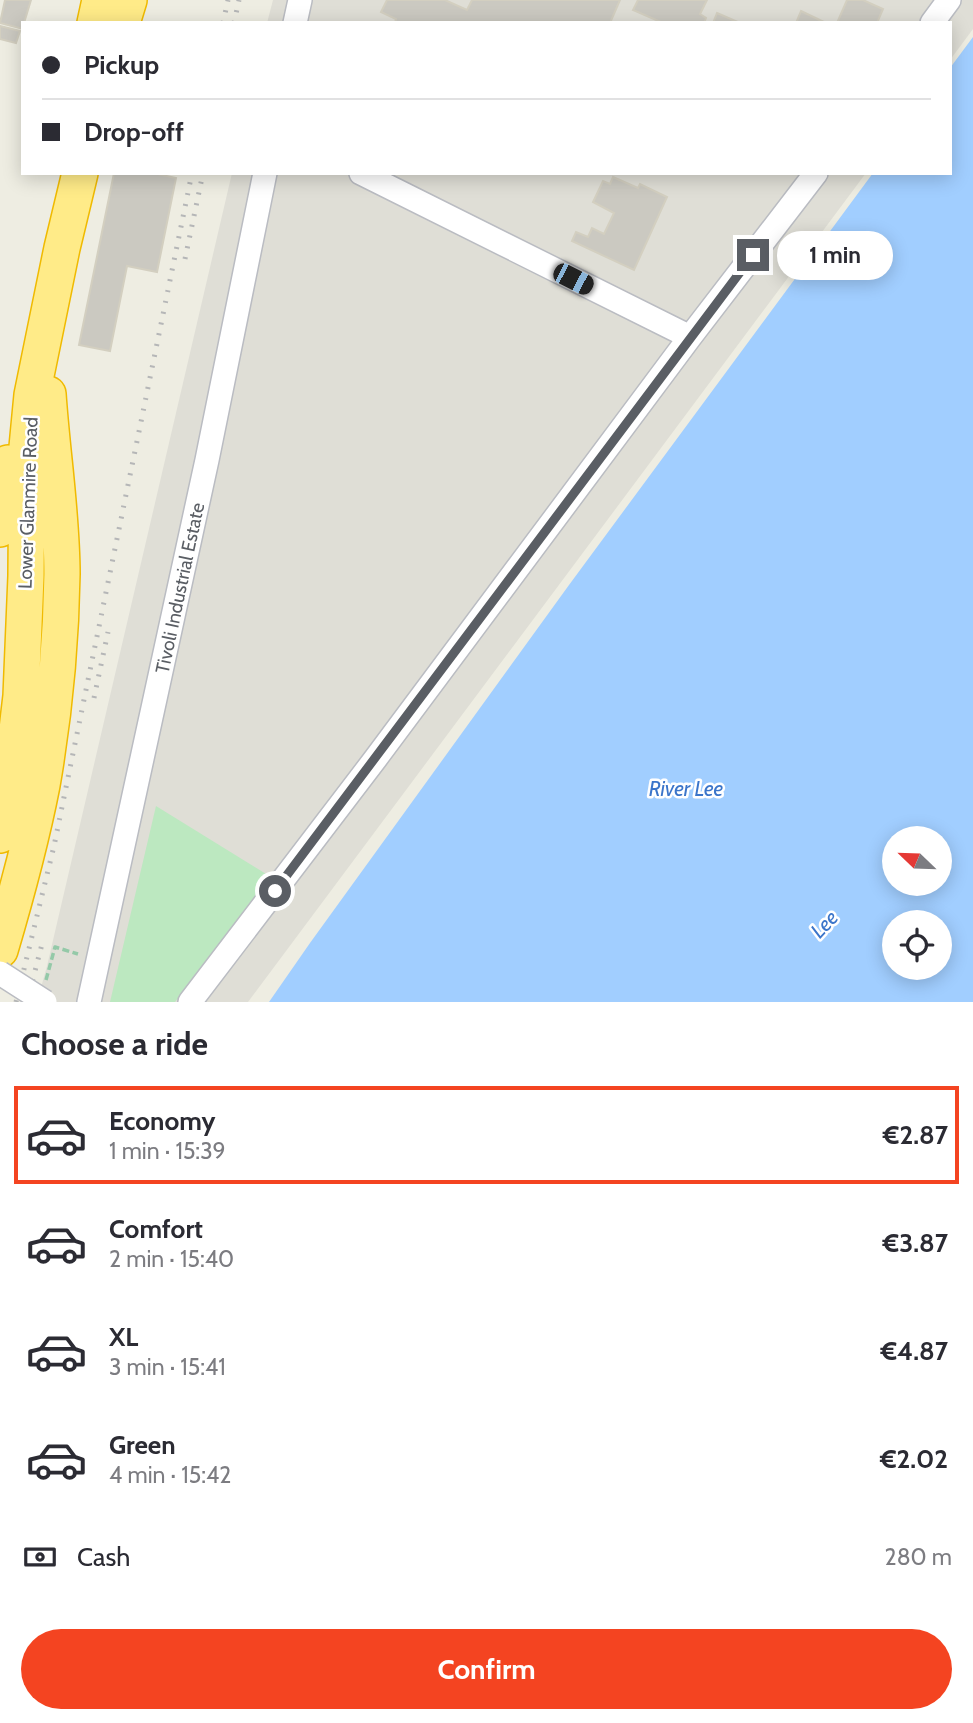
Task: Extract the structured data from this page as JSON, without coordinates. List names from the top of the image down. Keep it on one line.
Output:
{"streets":{"highway":["Lower Glanmire Road"],"lane":["Tivoli Industrial Estate"]},"water":["River Lee","Lee"],"north":"top left","page":{"banner":["Pickup","Drop-off"],"bubble":"1 min","heading":"Choose a ride","list":[{"name":"Economy","note":"1 min · 15:39","value":"€2.87"},{"name":"Comfort","note":"2 min · 15:40","value":"€3.87"},{"name":"XL","note":"3 min · 15:41","value":"€4.87"},{"name":"Green","note":"4 min · 15:42","value":"€2.02"}],"pay":["Cash","280 m"],"buttons":"Confirm"}}
